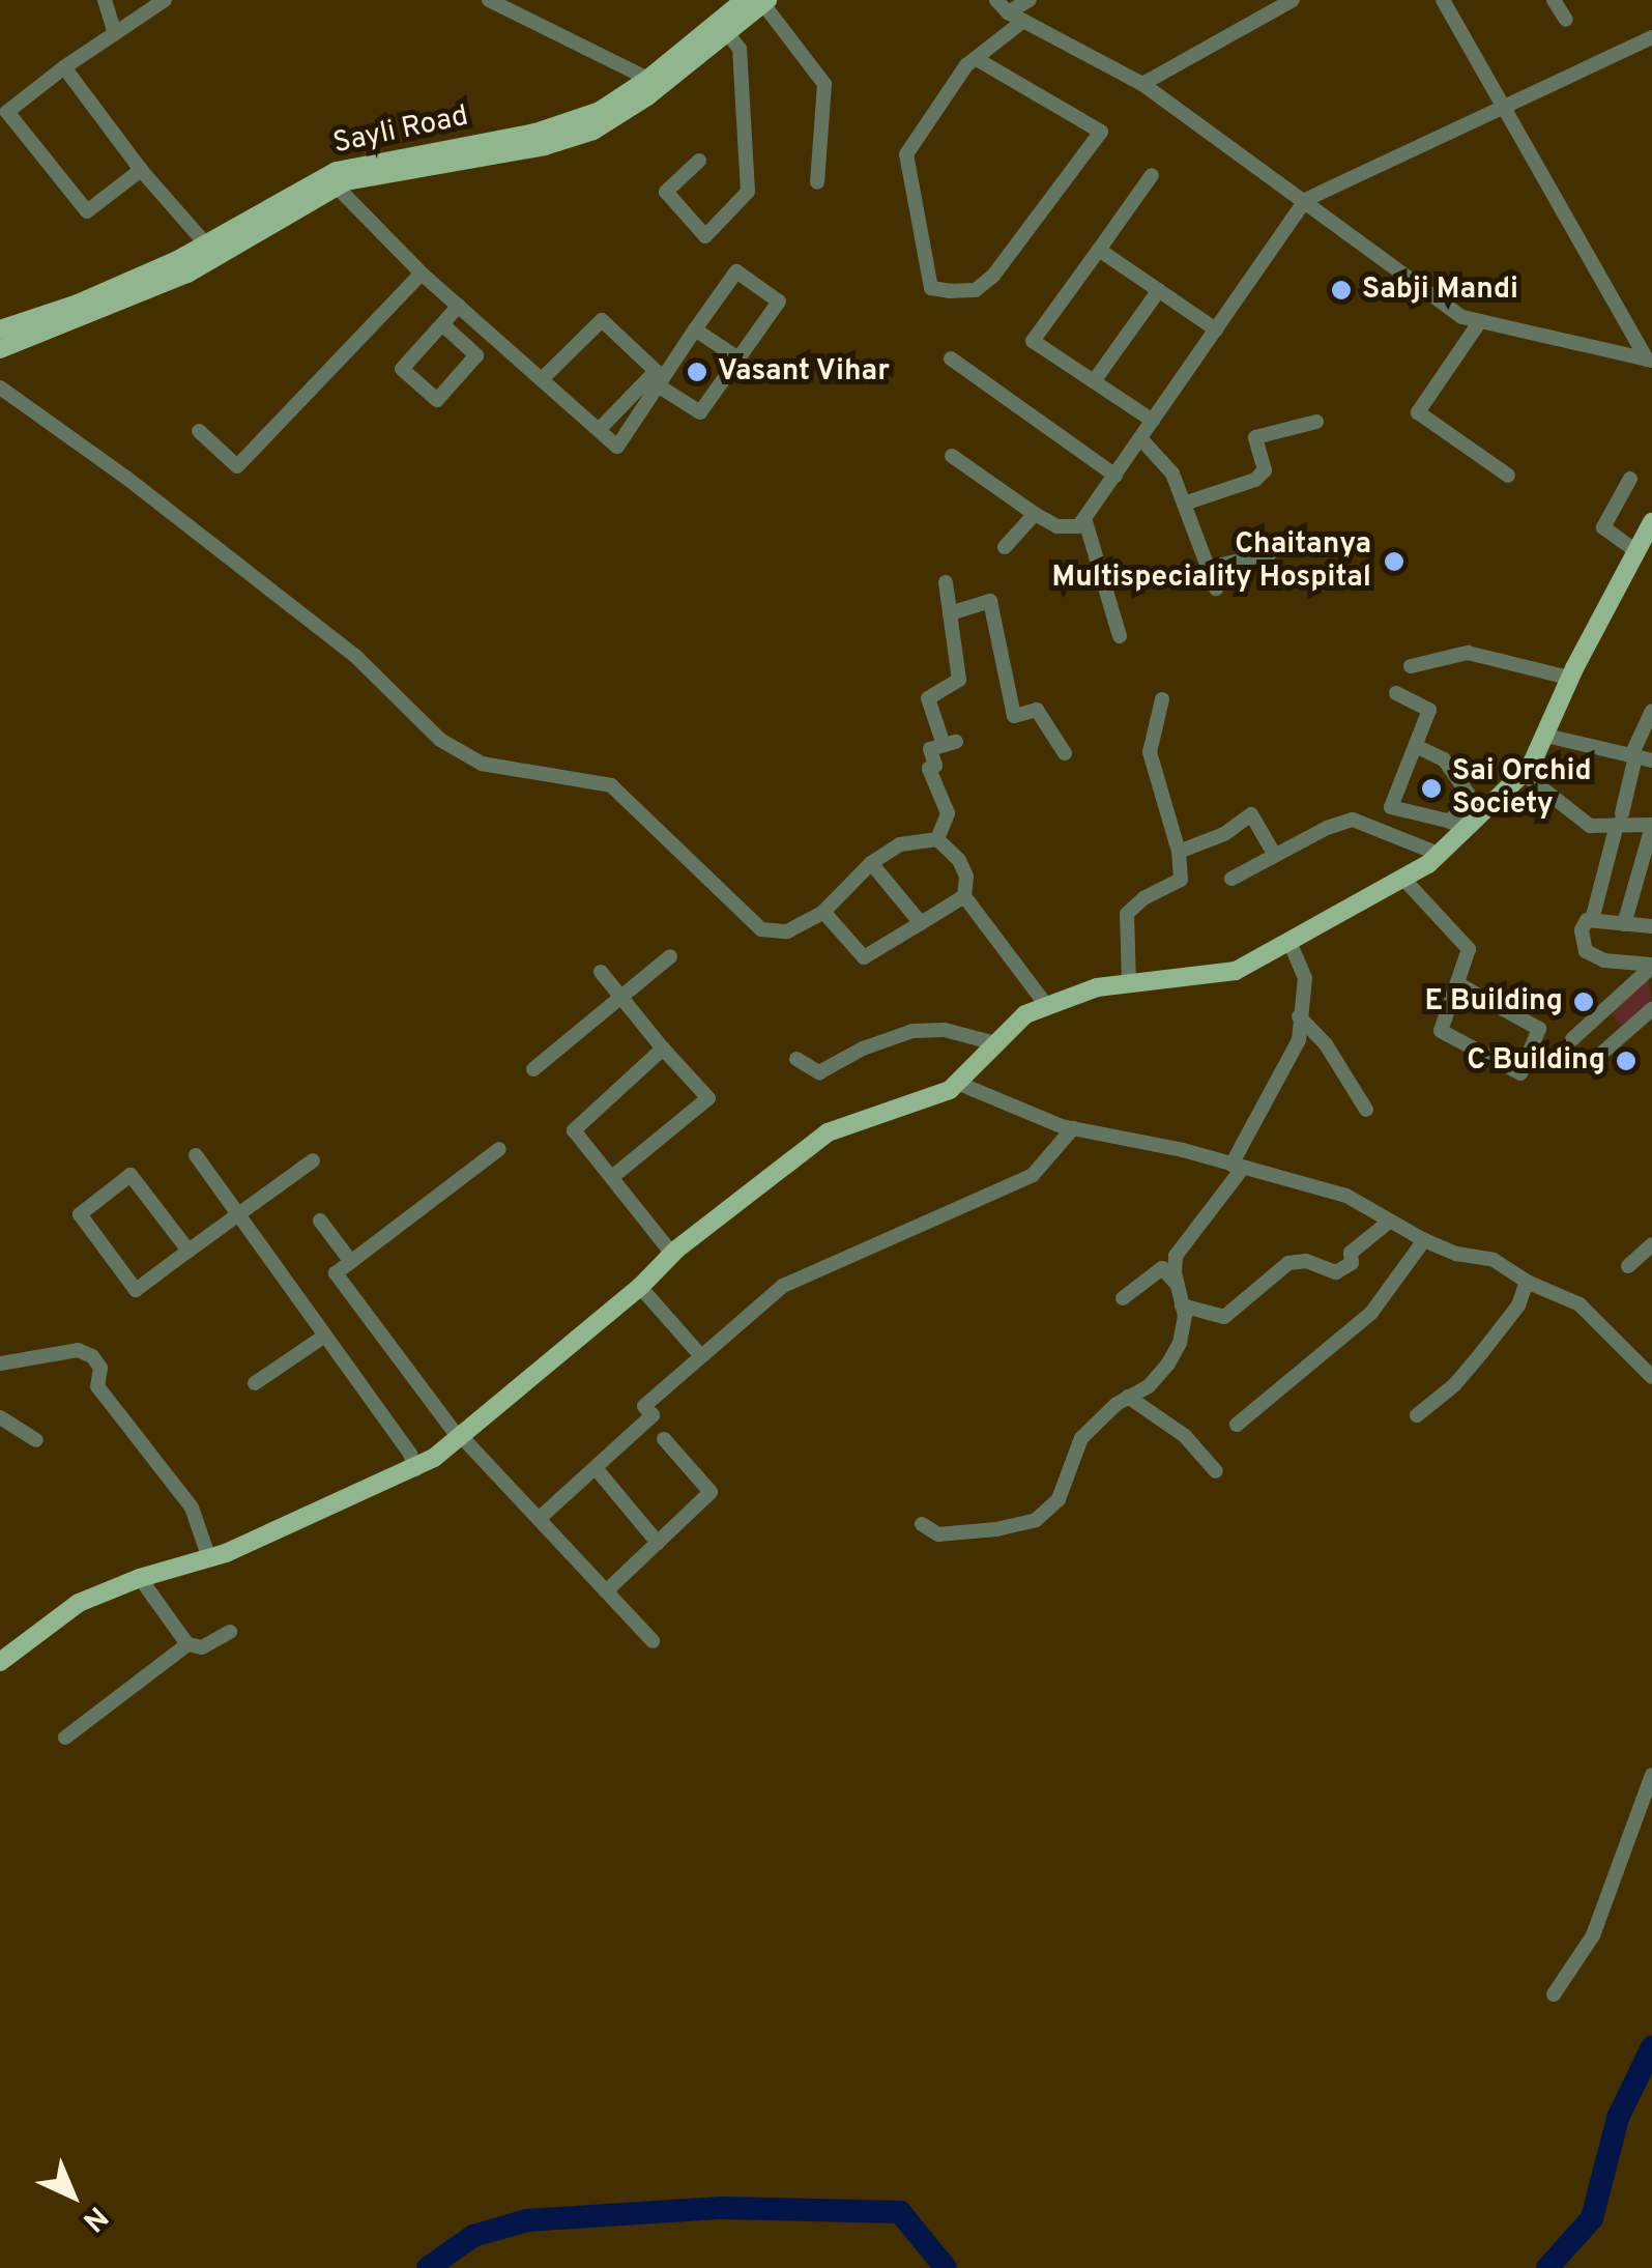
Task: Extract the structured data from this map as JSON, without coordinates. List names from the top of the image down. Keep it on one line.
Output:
{"streets":{"main road":["Sayli Road"]},"places":["Sabji Mandi","Vasant Vihar","Chaitanya Multispeciality Hospital","Sai Orchid Society","E Building","C Building"],"north":"bottom right"}
